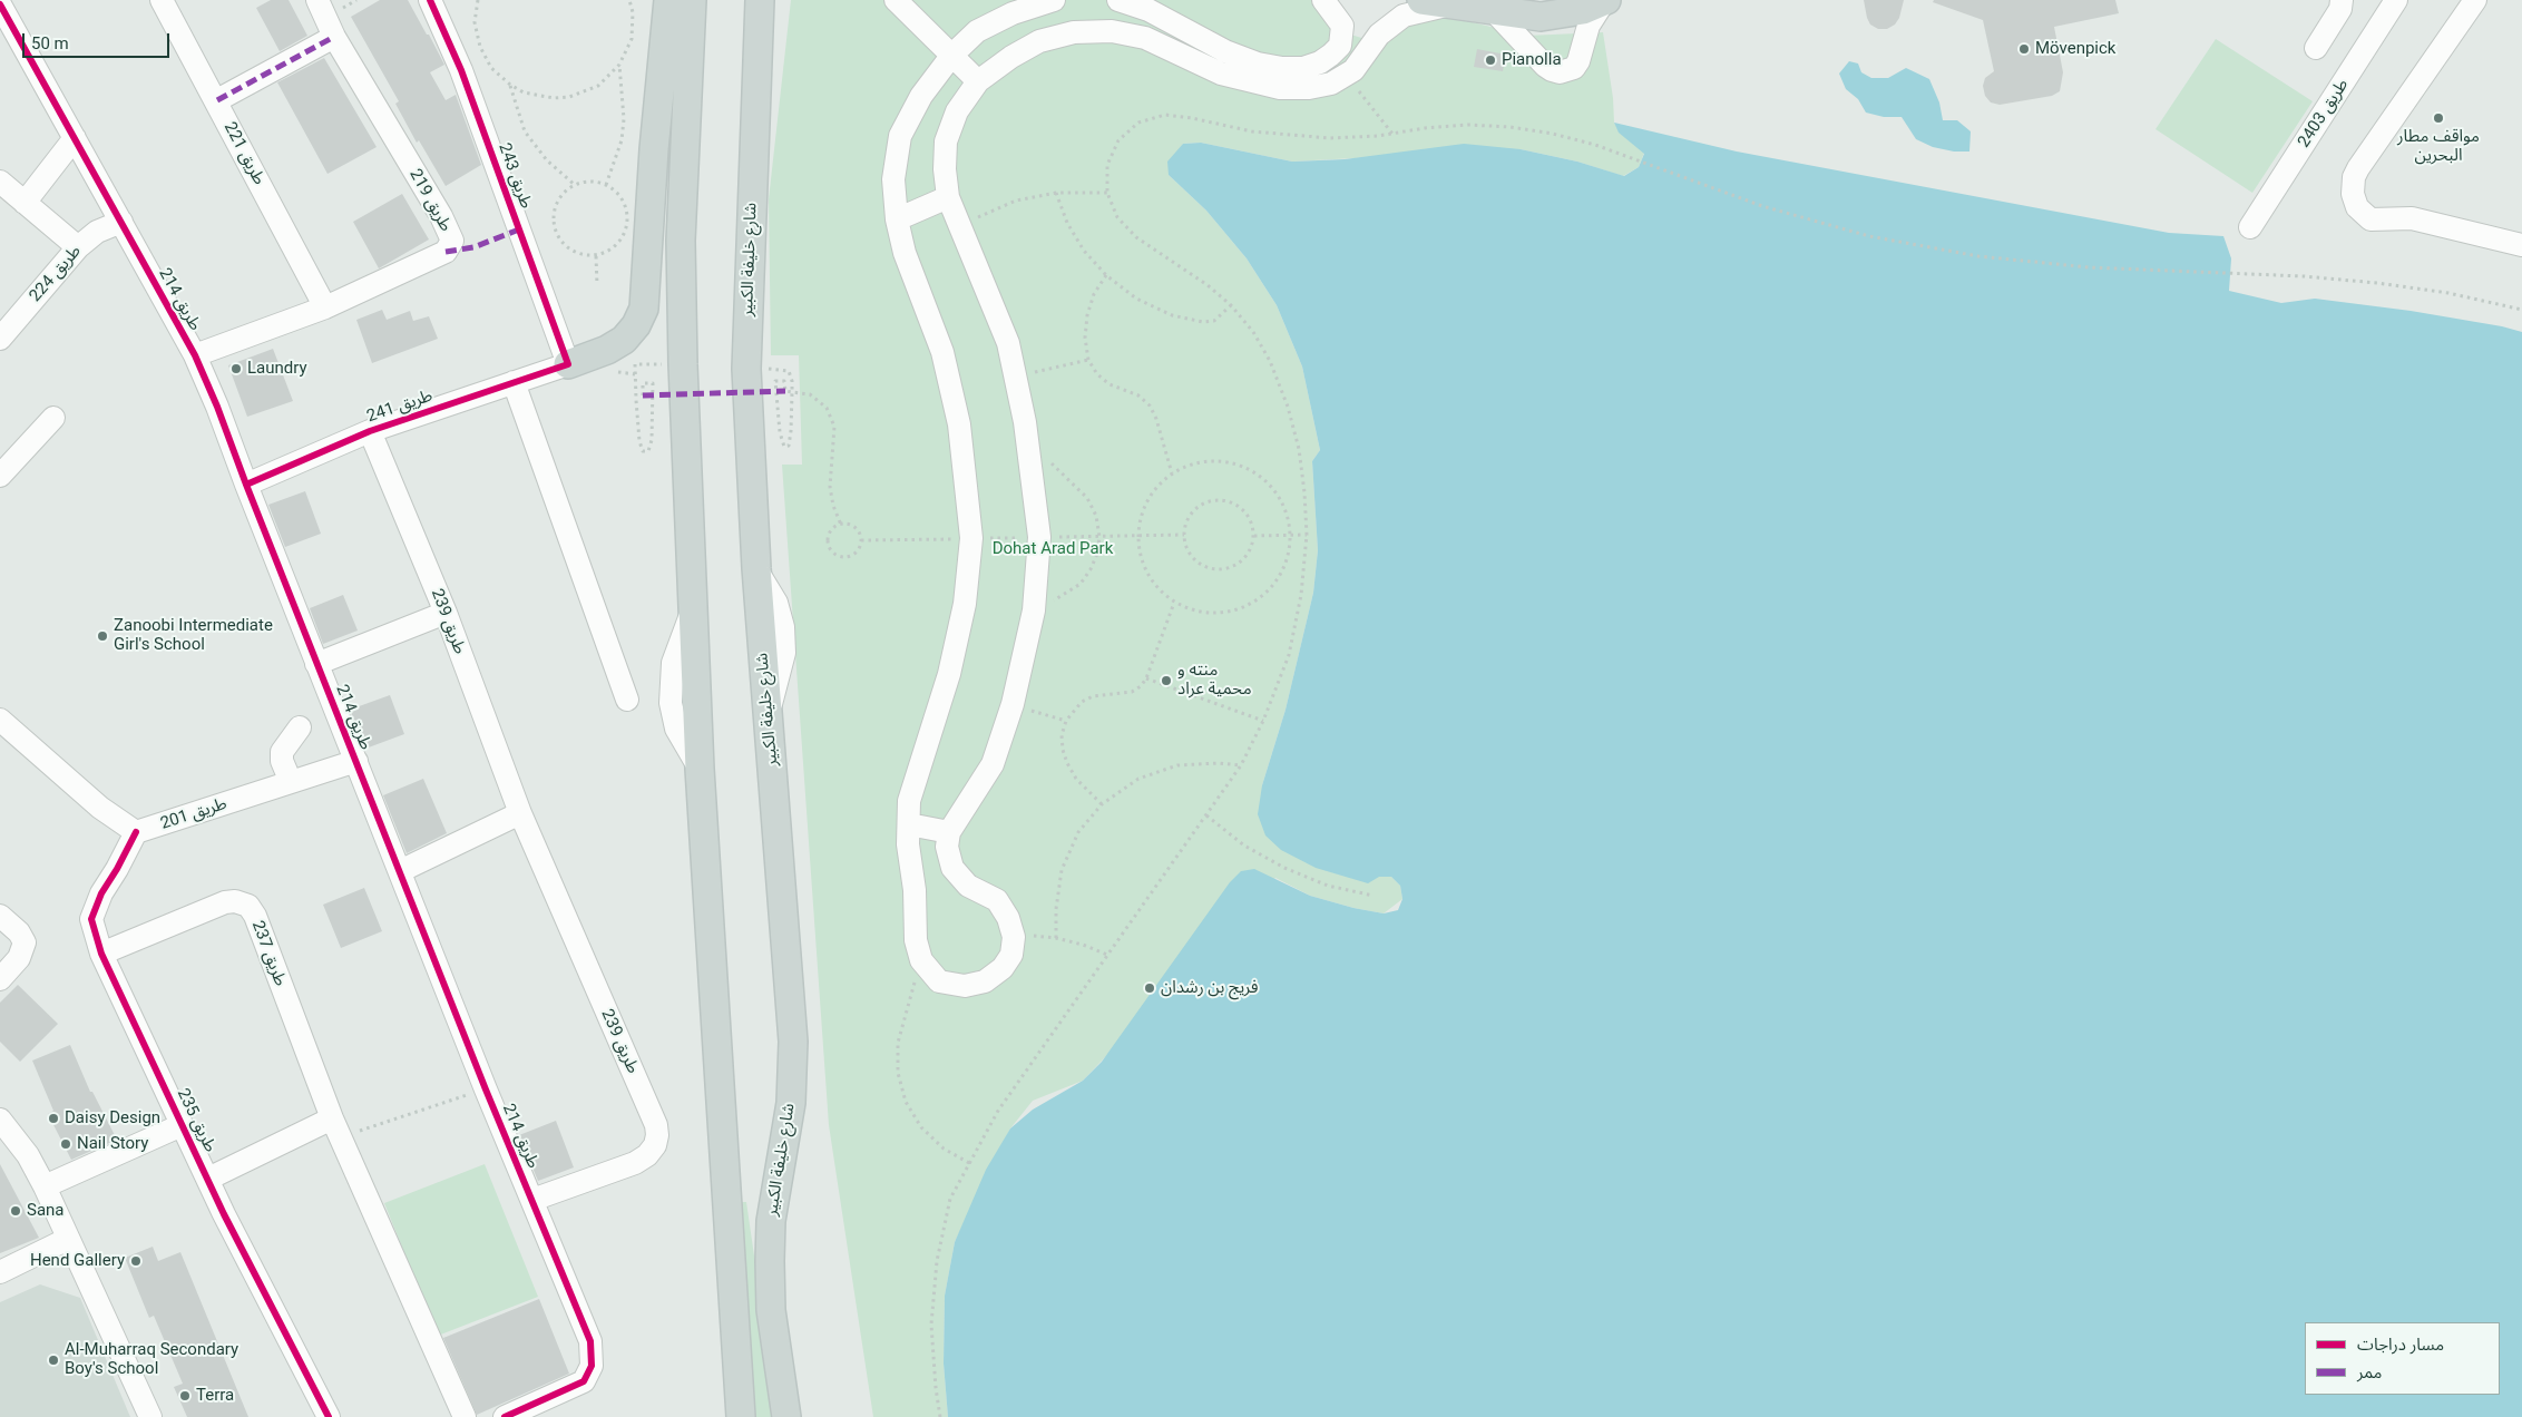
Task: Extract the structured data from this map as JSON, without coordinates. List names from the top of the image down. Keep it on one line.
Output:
{"streets":{"main road":["شارع خليفة الكبير"],"street":["طريق 2403","طريق 221","طريق 243","طريق 219","طريق 224","طريق 214","طريق 241","طريق 239","طريق 201","طريق 237","طريق 235"]},"crossings":[["طريق 221","طريق 219"],["طريق 243","طريق 241"],["طريق 219","طريق 214"],["طريق 224","طريق 214"],["طريق 214","طريق 241"],["طريق 214","طريق 239"],["طريق 214","طريق 201"],["طريق 241","طريق 239"],["طريق 201","طريق 235"],["طريق 237","طريق 235"]],"parks":["Dohat Arad Park"],"places":["Mövenpick","Pianolla","مواقف مطار البحرين","Laundry","Zanoobi Intermediate Girl's School","منته و محمية عراد","فريج بن رشدان","Daisy Design","Nail Story","Sana","Hend Gallery","Al-Muharraq Secondary Boy's School","Terra"],"legend":["مسار دراجات","ممر"],"scale_bar":"50 m"}
